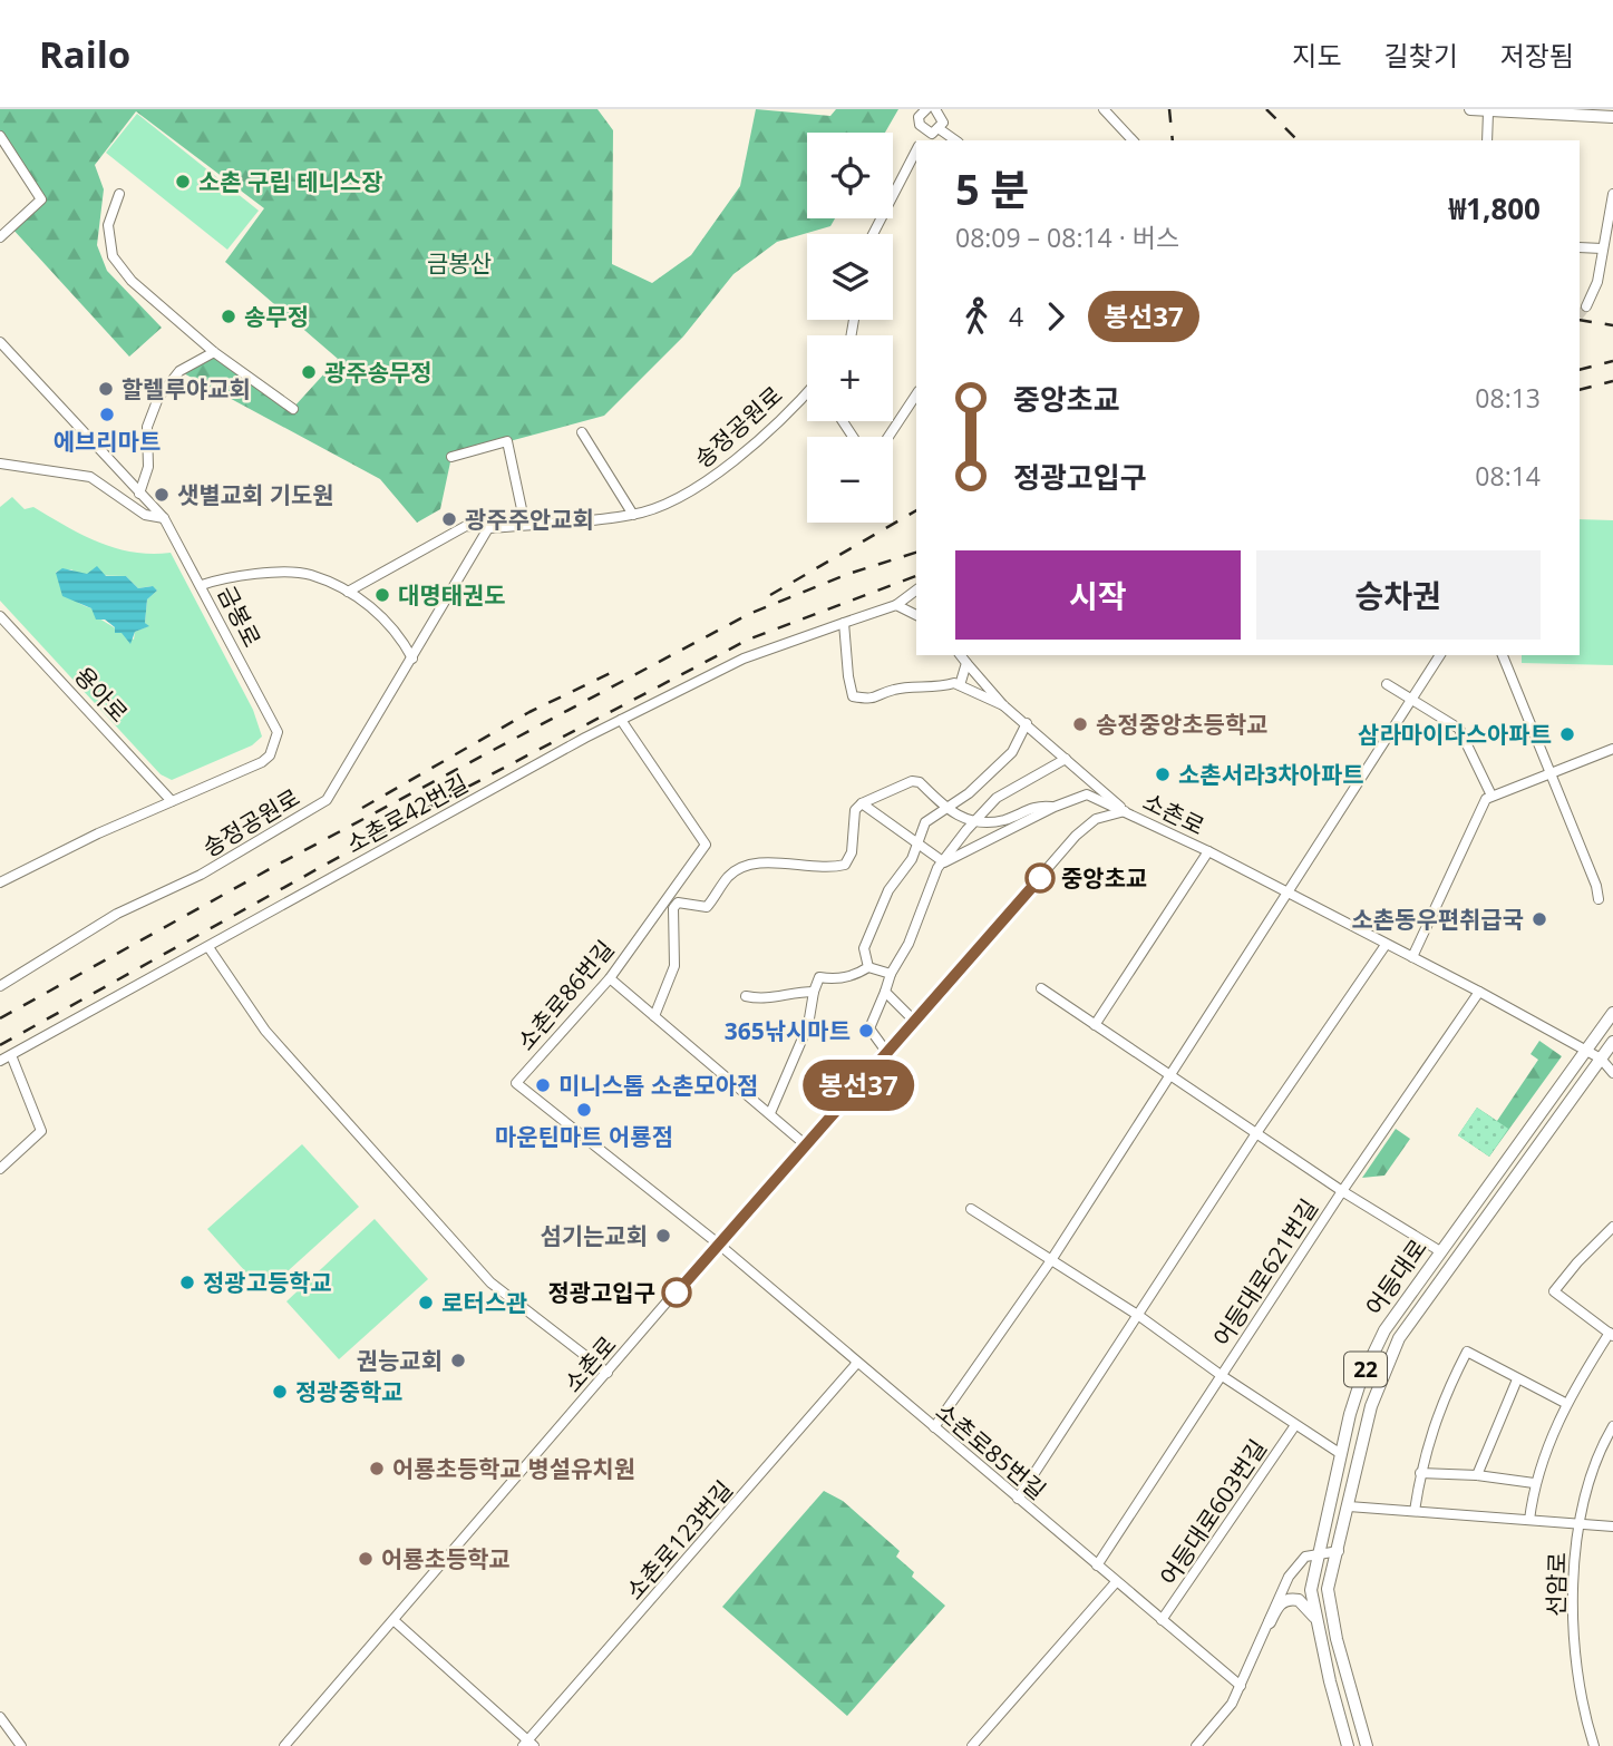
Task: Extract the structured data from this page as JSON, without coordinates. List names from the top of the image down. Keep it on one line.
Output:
{"streets":{"main road":["어등대로","22"],"street":["송정공원로","금봉로","용아로","소촌로42번길","소촌로","소촌로86번길","어등대로621번길","소촌로85번길","어등대로603번길","소촌로123번길","선암로"]},"crossings":[["금봉로","용아로"],["소촌로42번길","소촌로86번길"],["소촌로","소촌로86번길"],["소촌로","어등대로"],["소촌로","소촌로85번길"],["소촌로","소촌로123번길"],["소촌로86번길","소촌로85번길"],["어등대로621번길","어등대로"],["어등대로621번길","소촌로85번길"],["어등대로621번길","어등대로603번길"],["어등대로","어등대로603번길"],["소촌로85번길","어등대로603번길"],["소촌로85번길","소촌로123번길"]],"parks":["금봉산"],"places":["소촌 구립 테니스장","송무정","광주송무정","할렐루야교회","에브리마트","샛별교회 기도원","광주주안교회","대명태권도","송정중앙초등학교","삼라마이다스아파트","소촌서라3차아파트","중앙초교","소촌동우편취급국","365낚시마트","미니스톱 소촌모아점","마운틴마트 어룡점","섬기는교회","정광고등학교","정광고입구","로터스관","권능교회","정광중학교","어룡초등학교 병설유치원","어룡초등학교"],"lines":["bus line 봉선37"],"page":{"header":"Railo","nav":["지도","길찾기","저장됨"],"on_map":"봉선37","map_buttons":["+","−"],"heading":["5 분","08:09 – 08:14 · 버스","₩1,800"],"legs":["4","봉선37"],"list":[{"name":"중앙초교","value":"08:13"},{"name":"정광고입구","value":"08:14"}],"buttons":["시작","승차권"]}}
